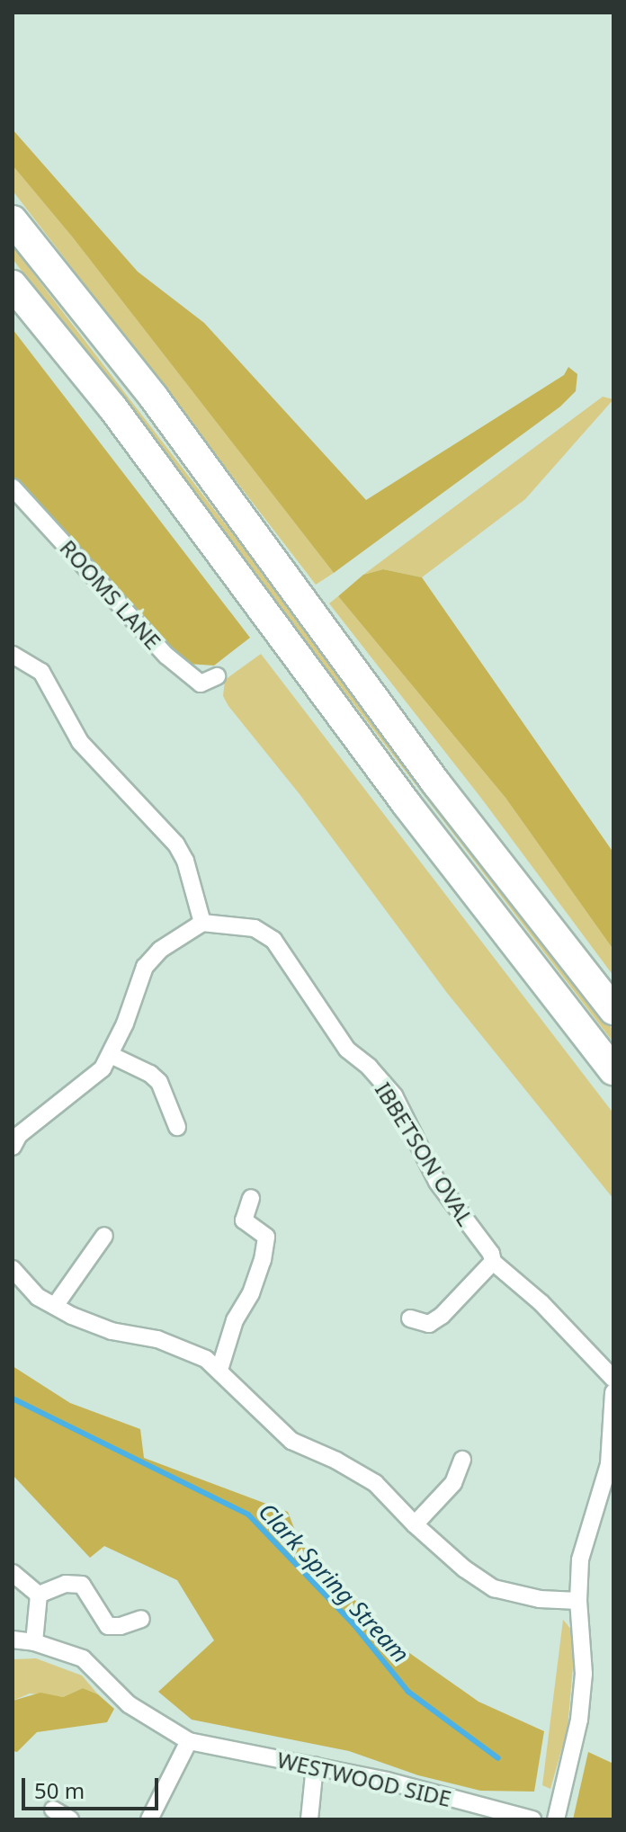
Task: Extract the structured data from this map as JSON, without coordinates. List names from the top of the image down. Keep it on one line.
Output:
{"streets":{"street":["ROOMS LANE","IBBETSON OVAL","WESTWOOD SIDE"]},"water":["Clark Spring Stream"],"scale_bar":"50 m"}
